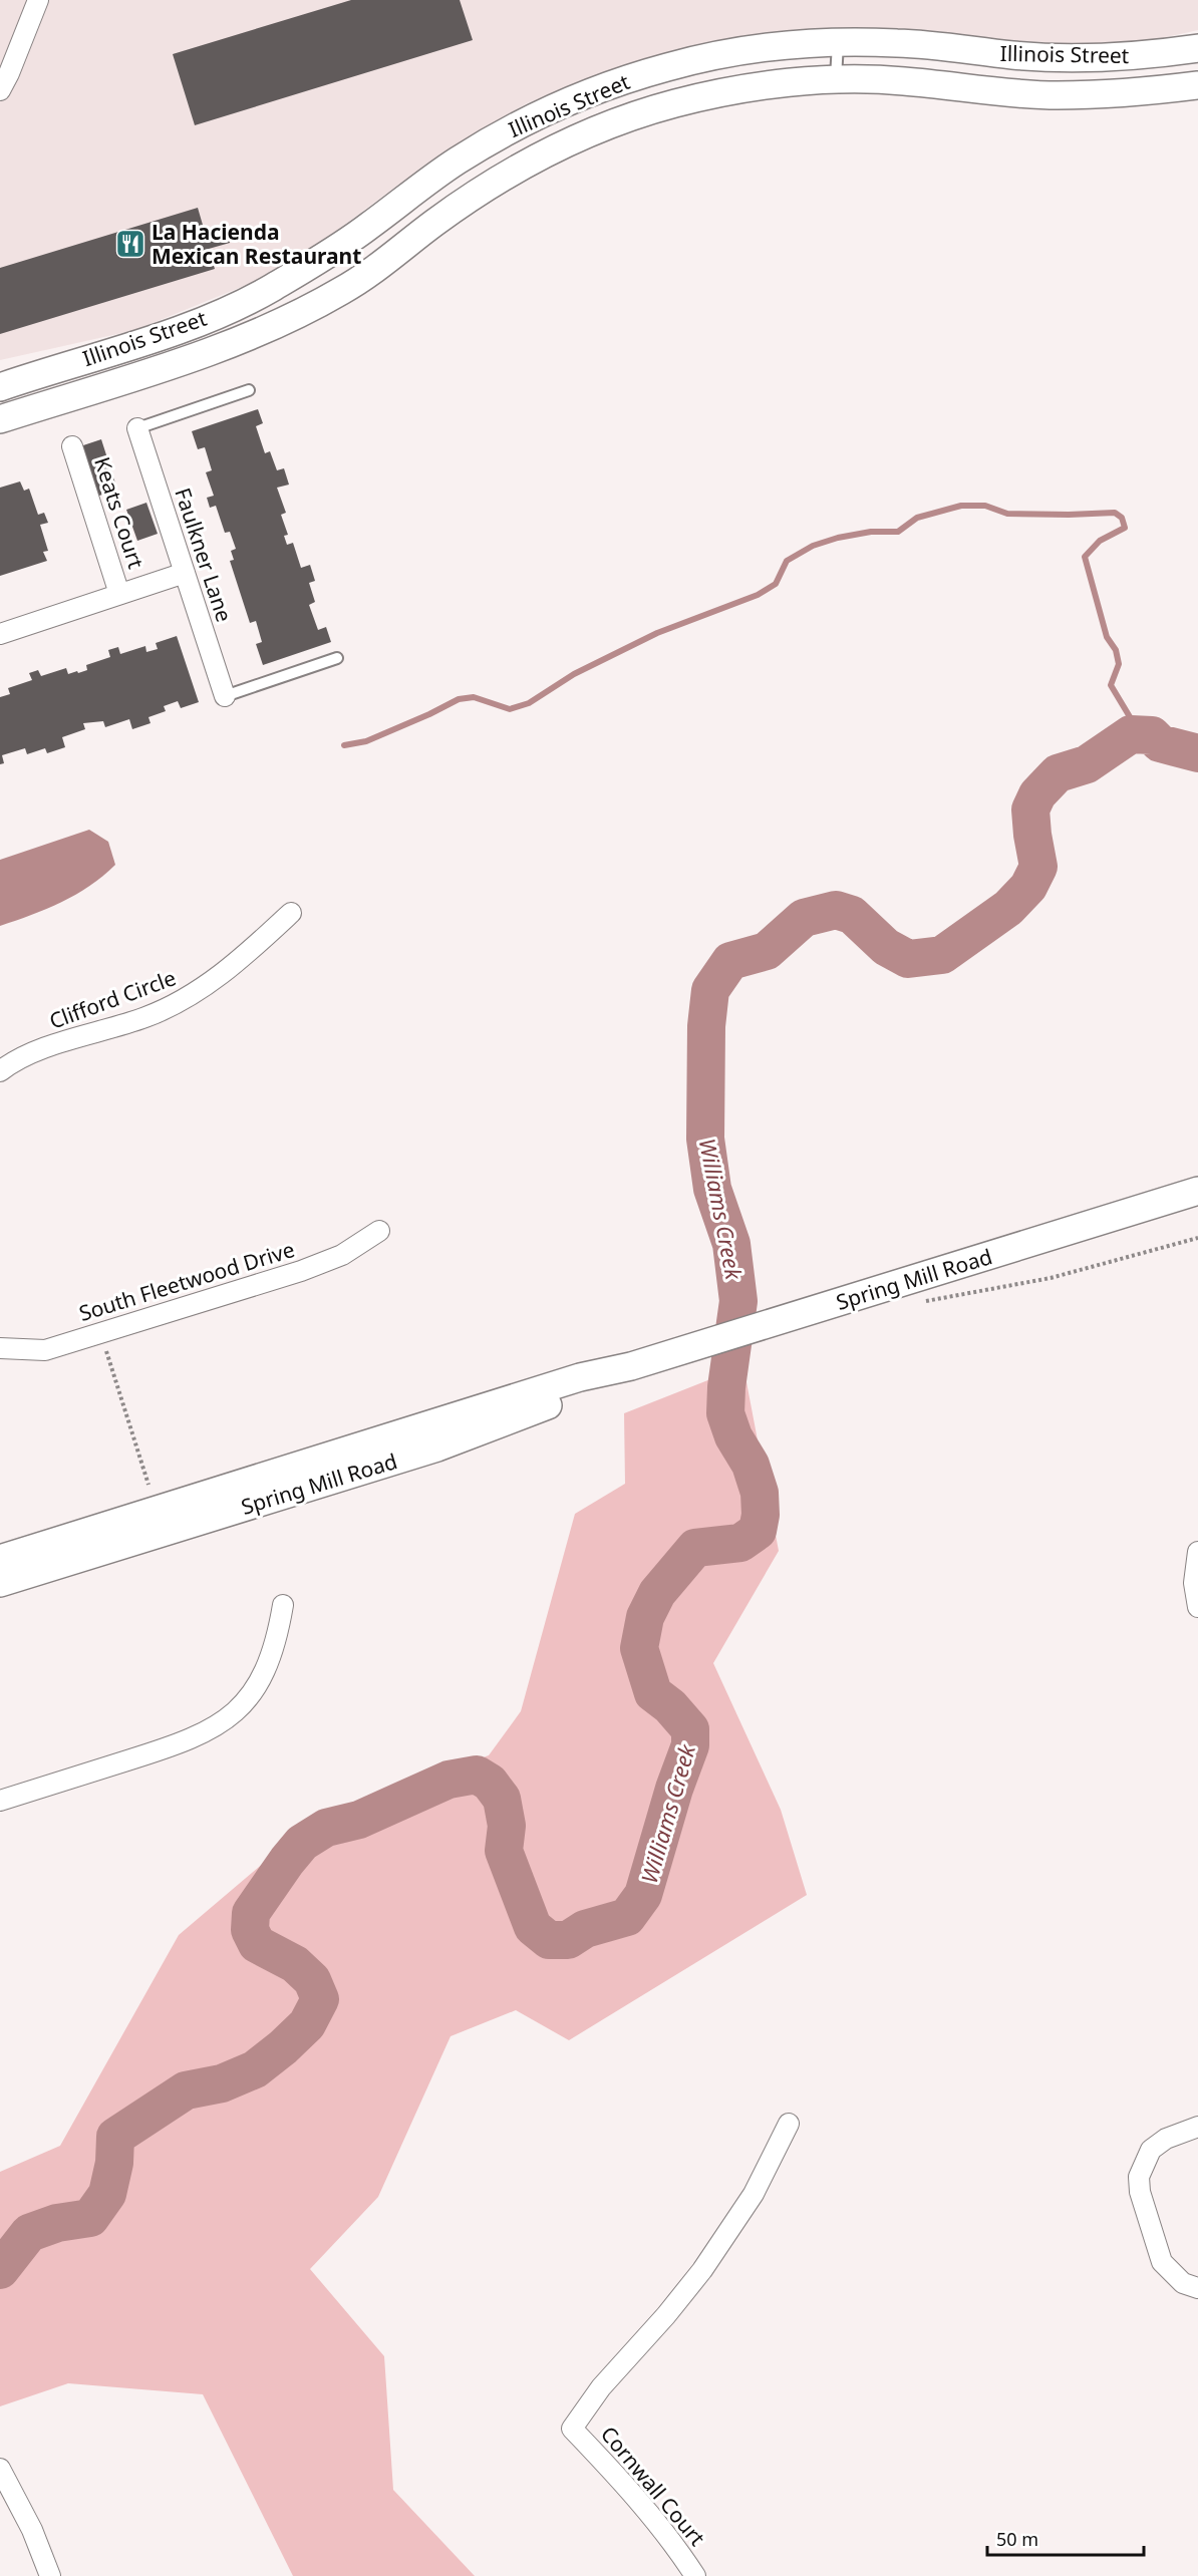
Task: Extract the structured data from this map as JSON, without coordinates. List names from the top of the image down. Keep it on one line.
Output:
{"streets":{"street":["Illinois Street","Keats Court","Faulkner Lane","Clifford Circle","Spring Mill Road","South Fleetwood Drive","Cornwall Court"]},"water":["Williams Creek"],"places":{"restaurant":["La Hacienda Mexican Restaurant"]},"scale_bar":"50 m"}
